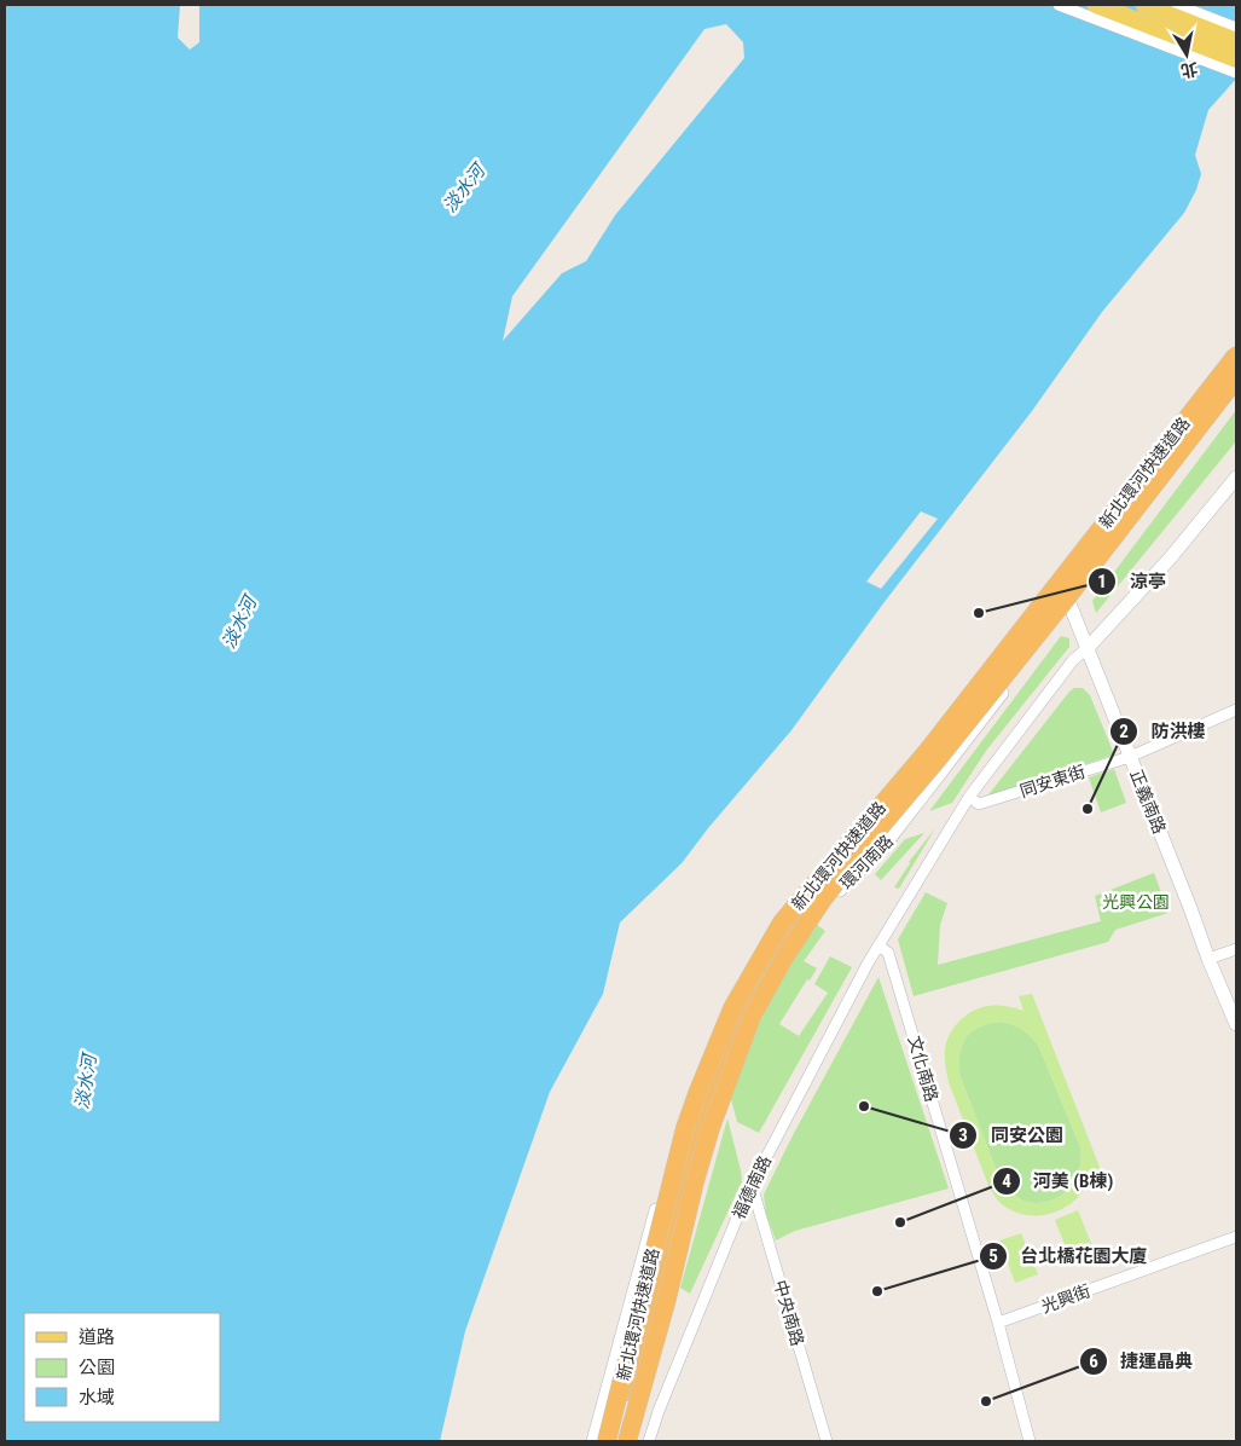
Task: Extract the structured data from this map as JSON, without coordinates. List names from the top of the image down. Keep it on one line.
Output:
{"streets":{"highway":["新北環河快速道路"],"street":["同安東街","正義南路","環河南路","文化南路","福德南路","光興街","中央南路"]},"crossings":[["同安東街","正義南路"],["同安東街","福德南路"],["正義南路","環河南路"],["正義南路","福德南路"],["文化南路","福德南路"],["文化南路","光興街"],["福德南路","中央南路"]],"water":["淡水河"],"parks":["光興公園"],"places":["涼亭","防洪樓","同安公園","河美 (B棟)","台北橋花園大廈","捷運晶典"],"legend":["道路","公園","水域"],"north":"bottom"}
